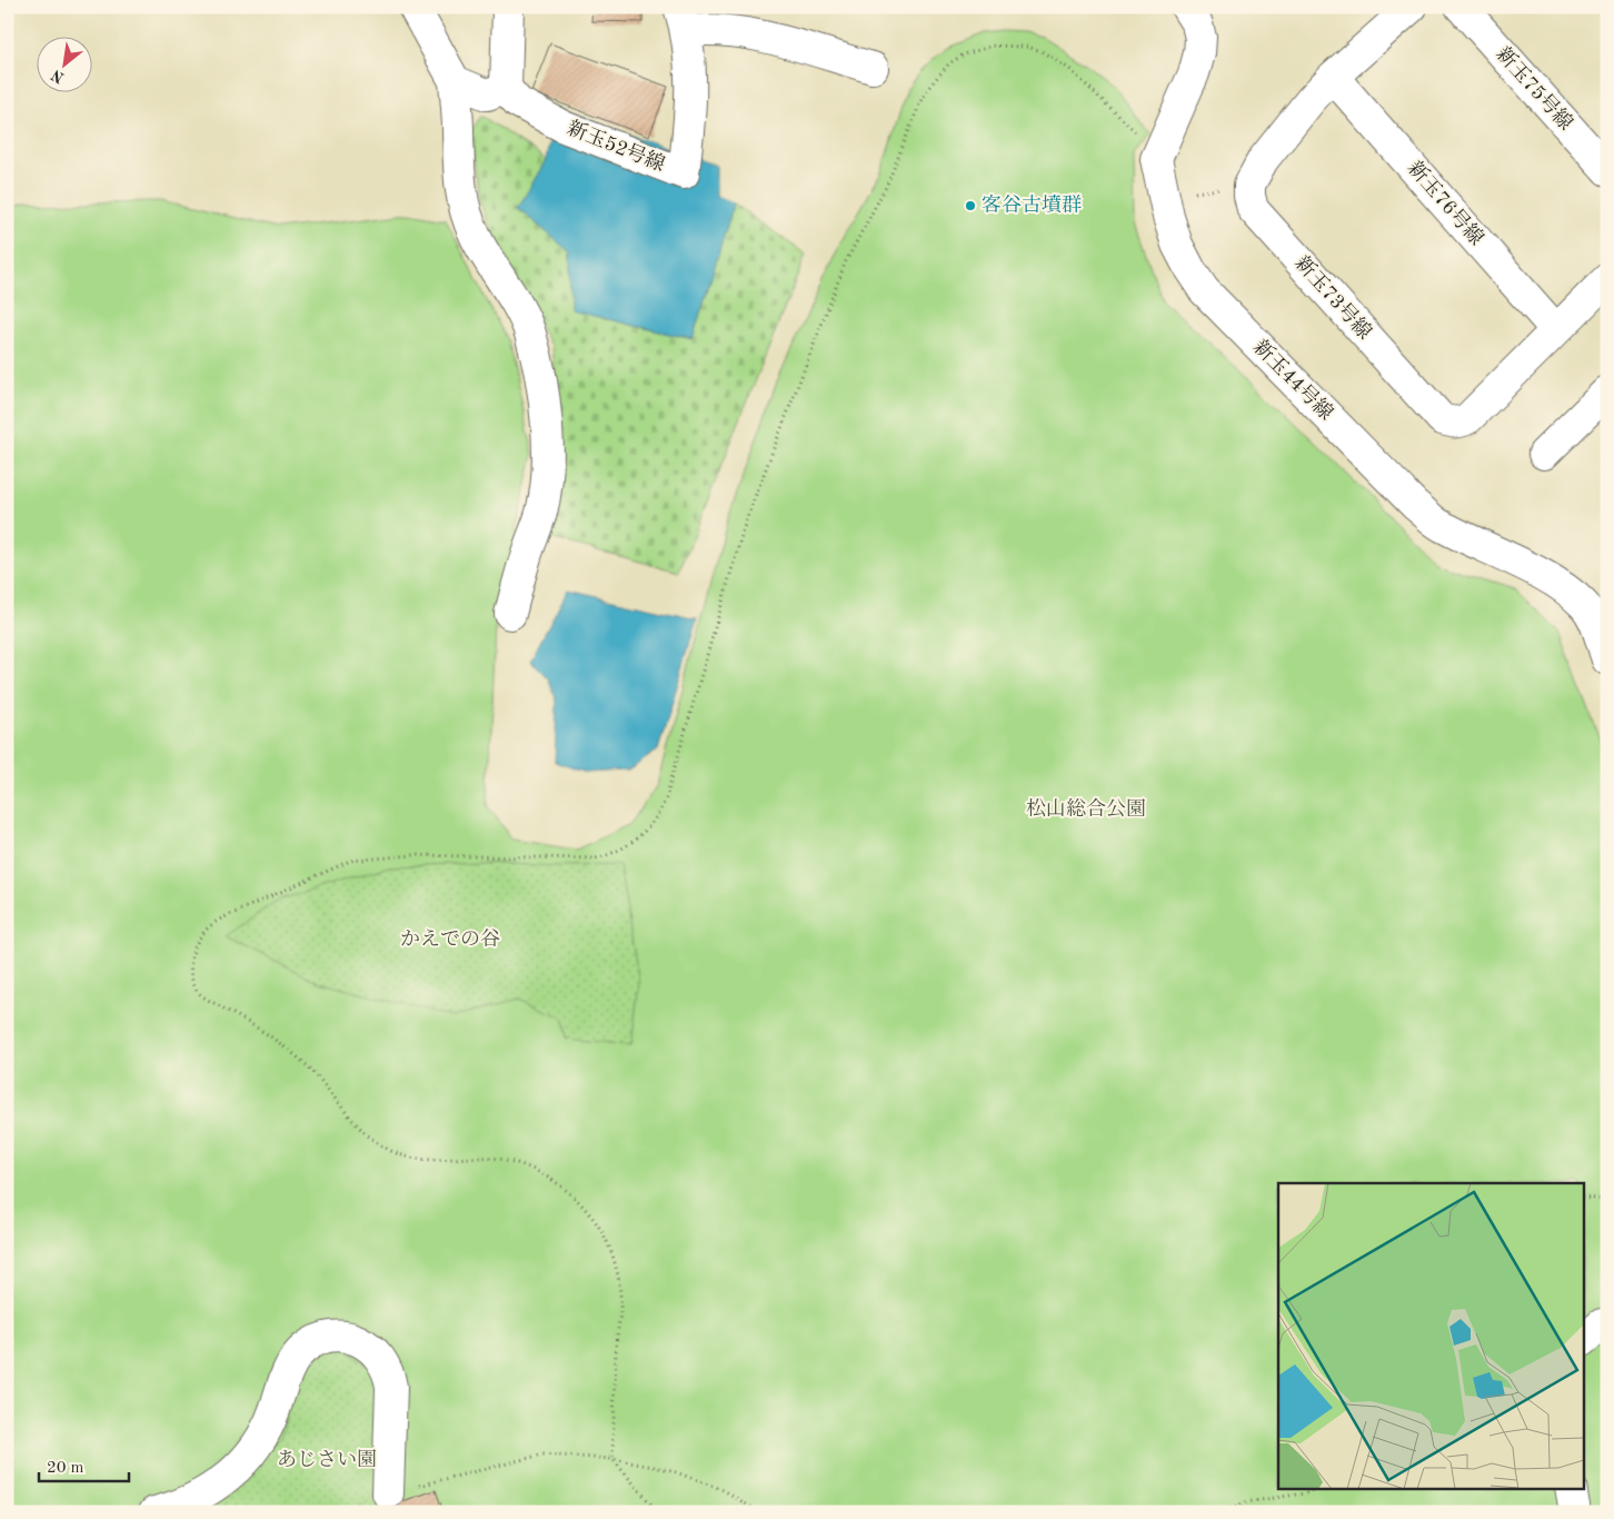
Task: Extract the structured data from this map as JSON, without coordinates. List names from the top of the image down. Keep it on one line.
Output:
{"streets":{"street":["新玉75号線","新玉52号線","新玉76号線","新玉73号線","新玉44号線"]},"crossings":[["新玉76号線","新玉73号線"]],"parks":["松山総合公園","かえでの谷","あじさい園"],"places":["客谷古墳群"],"scale_bar":"20 m","north":"bottom left"}
